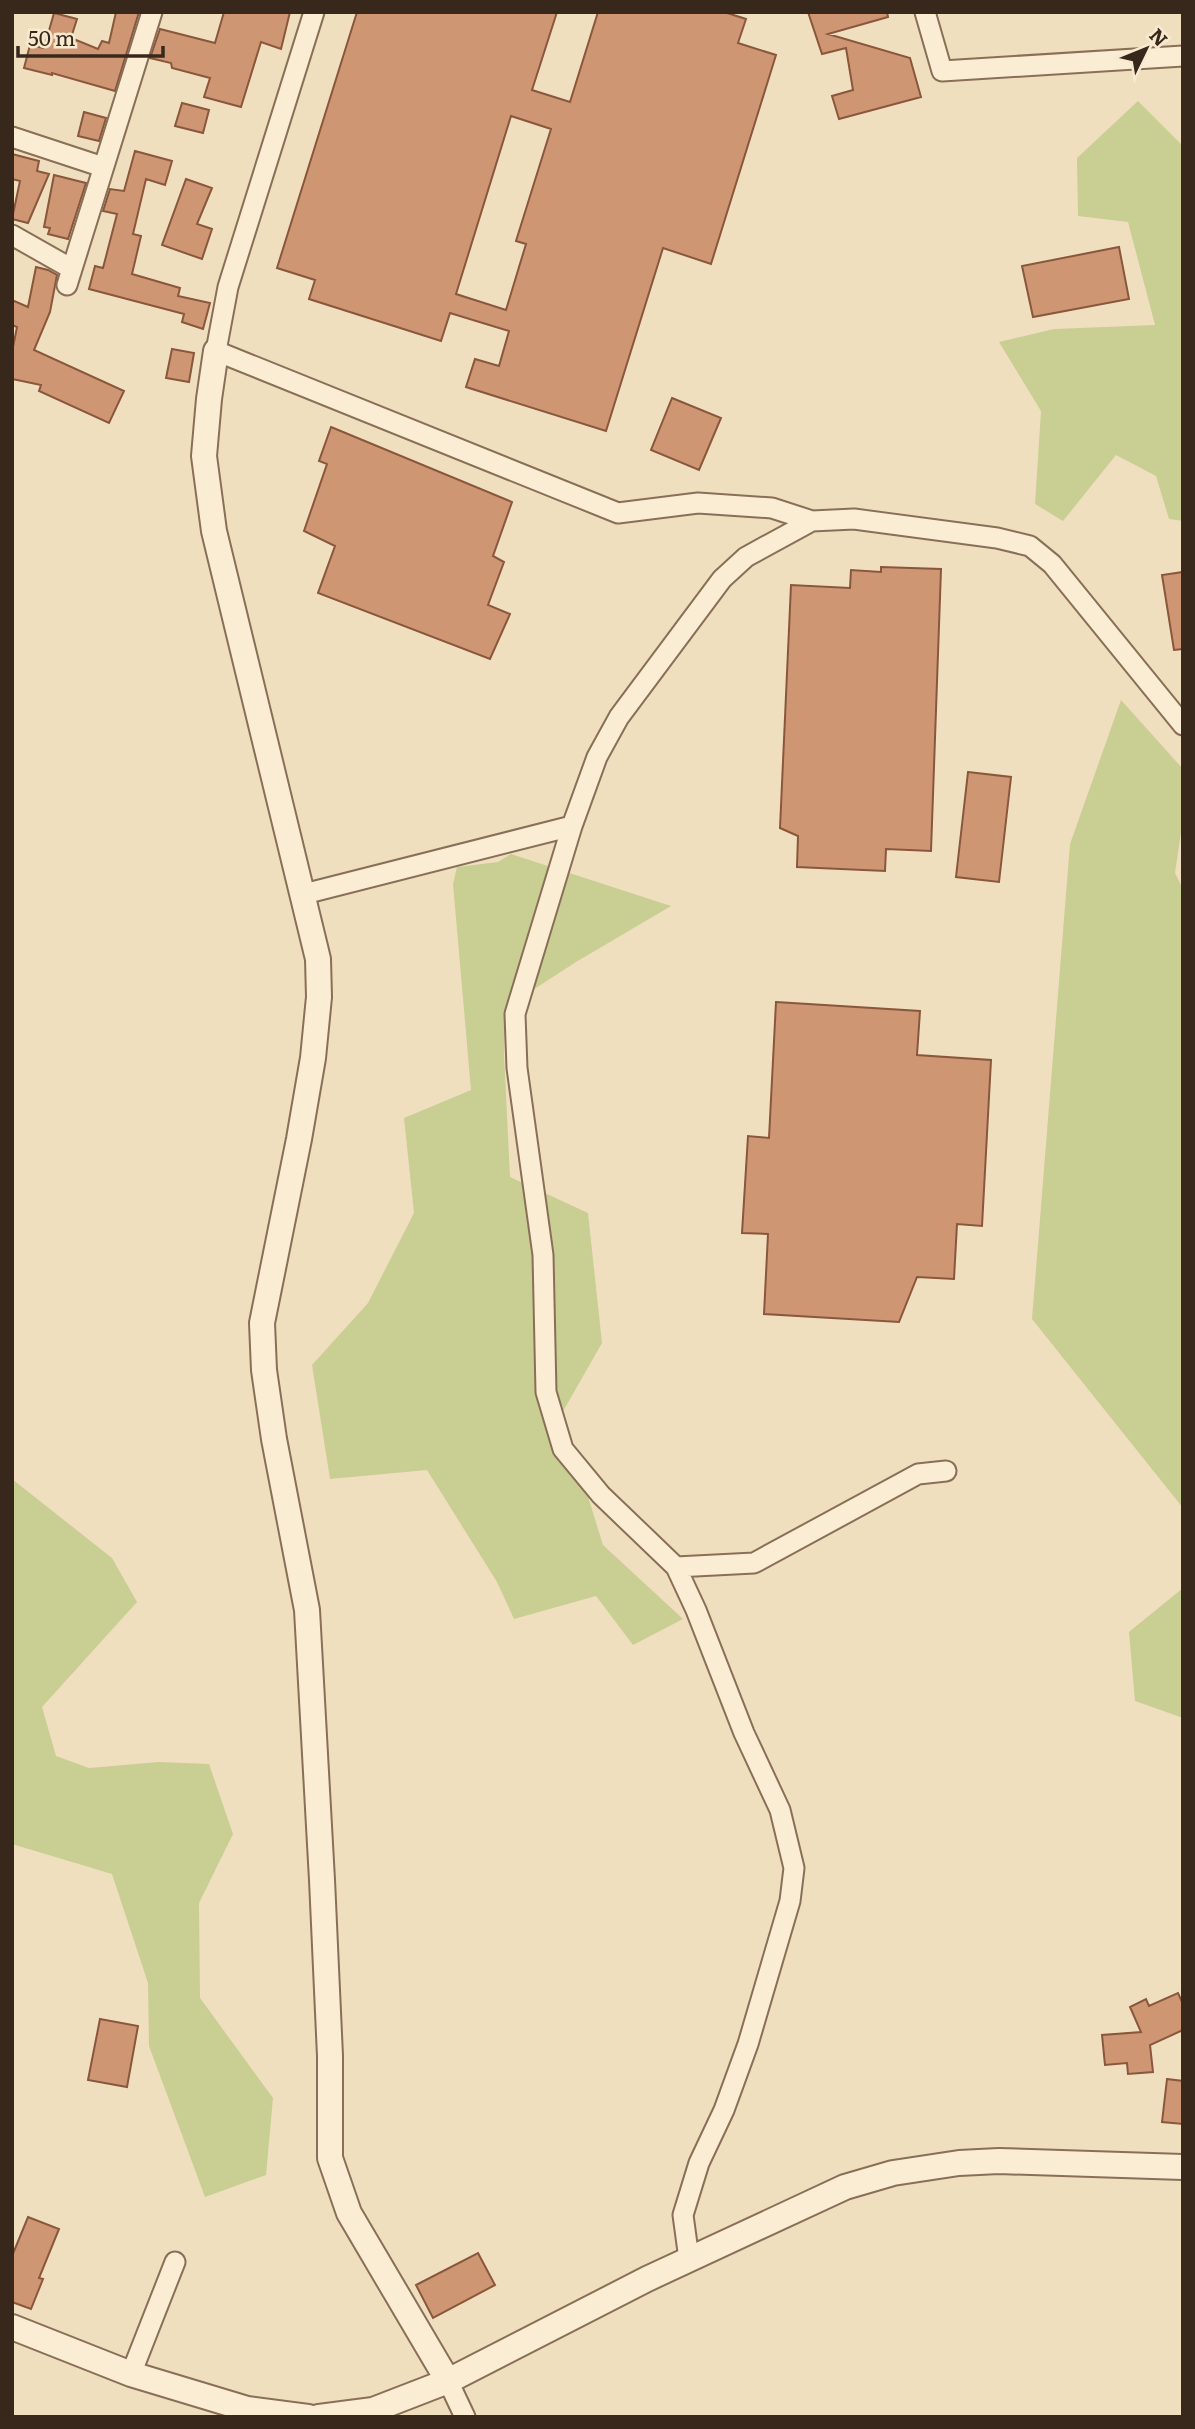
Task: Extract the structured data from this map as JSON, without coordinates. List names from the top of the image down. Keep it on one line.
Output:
{"scale_bar":"50 m","north":"top right"}
